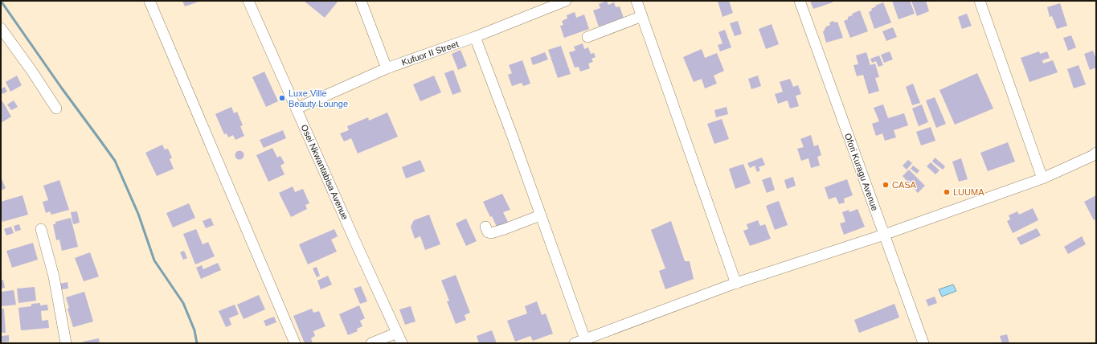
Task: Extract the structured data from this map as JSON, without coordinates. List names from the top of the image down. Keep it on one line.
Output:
{"streets":{"street":["Kufuor II Street","Osei Nkwantabisa Avenue","Ofori Kuragu Avenue"]},"crossings":[["Kufuor II Street","Osei Nkwantabisa Avenue"]],"places":["Luxe Ville Beauty Lounge","CASA","LUUMA"]}
